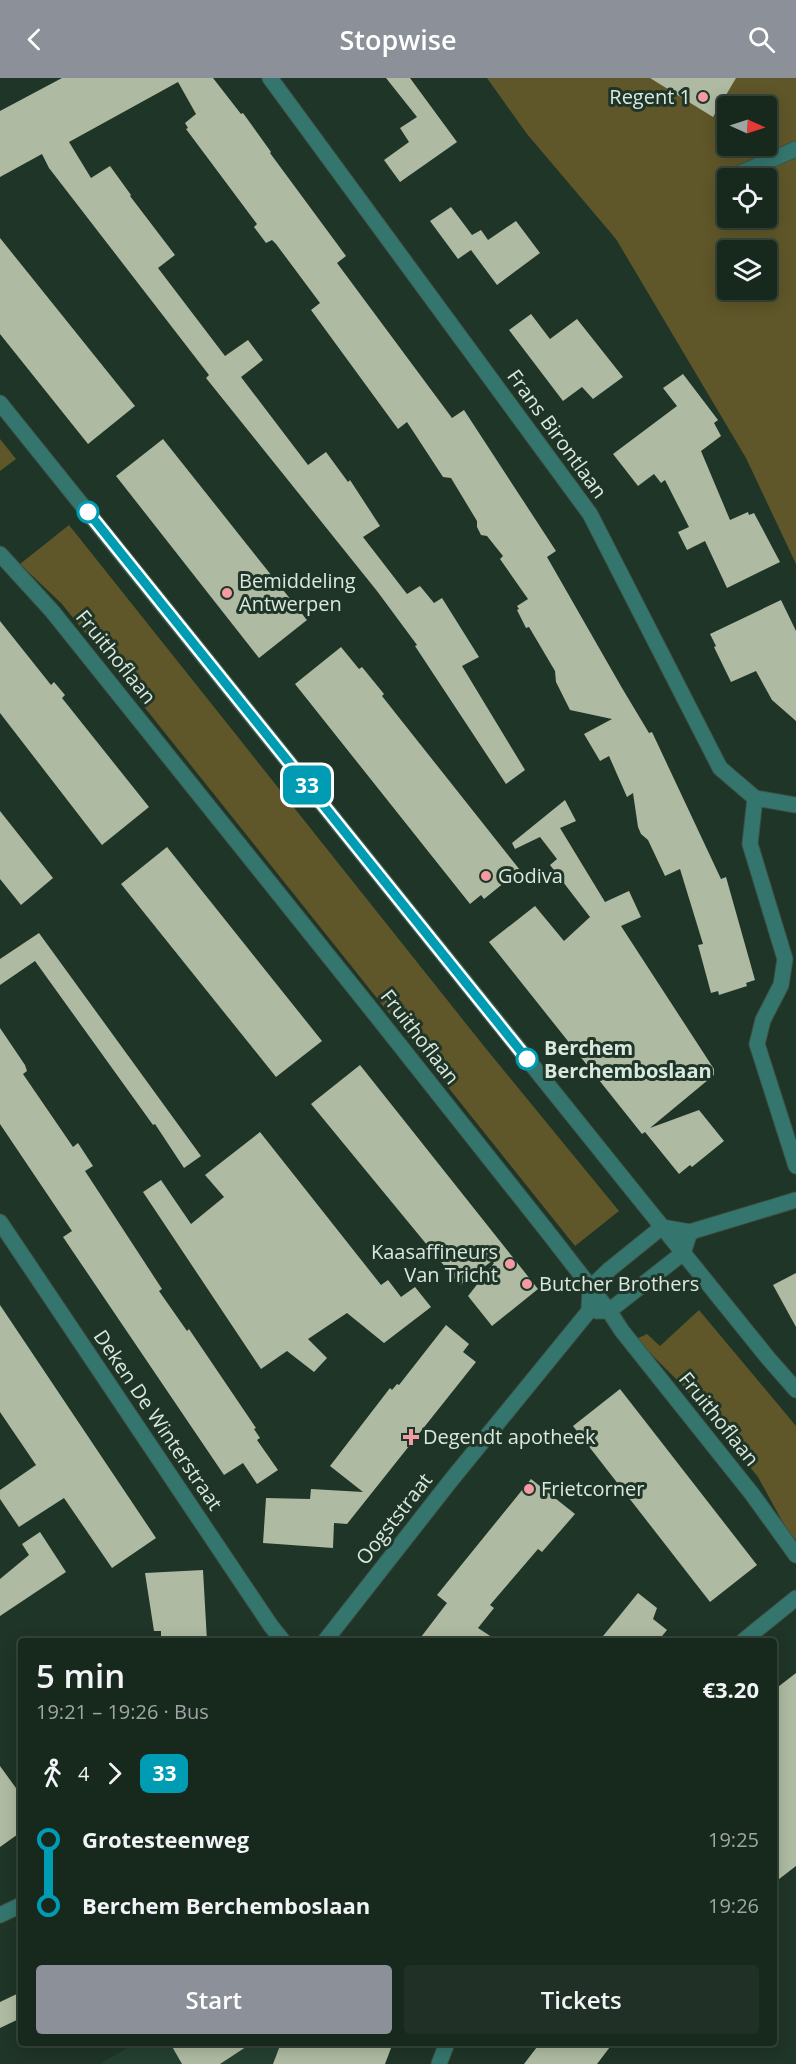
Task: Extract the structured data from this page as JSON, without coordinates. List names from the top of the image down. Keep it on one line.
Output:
{"streets":{"street":["Frans Birontlaan","Fruithoflaan","Deken De Winterstraat","Oogststraat"]},"places":{"other":["Regent 1","Bemiddeling Antwerpen","Godiva","Berchem Berchemboslaan","Kaasaffineurs Van Tricht","Butcher Brothers","Frietcorner"],"health":["Degendt apotheek"]},"lines":["bus line 33"],"north":"right","page":{"header":"Stopwise","on_map":"33","heading":["5 min","19:21 – 19:26 · Bus","€3.20"],"legs":["4","33"],"list":[{"name":"Grotesteenweg","value":"19:25"},{"name":"Berchem Berchemboslaan","value":"19:26"}],"buttons":["Start","Tickets"]}}
